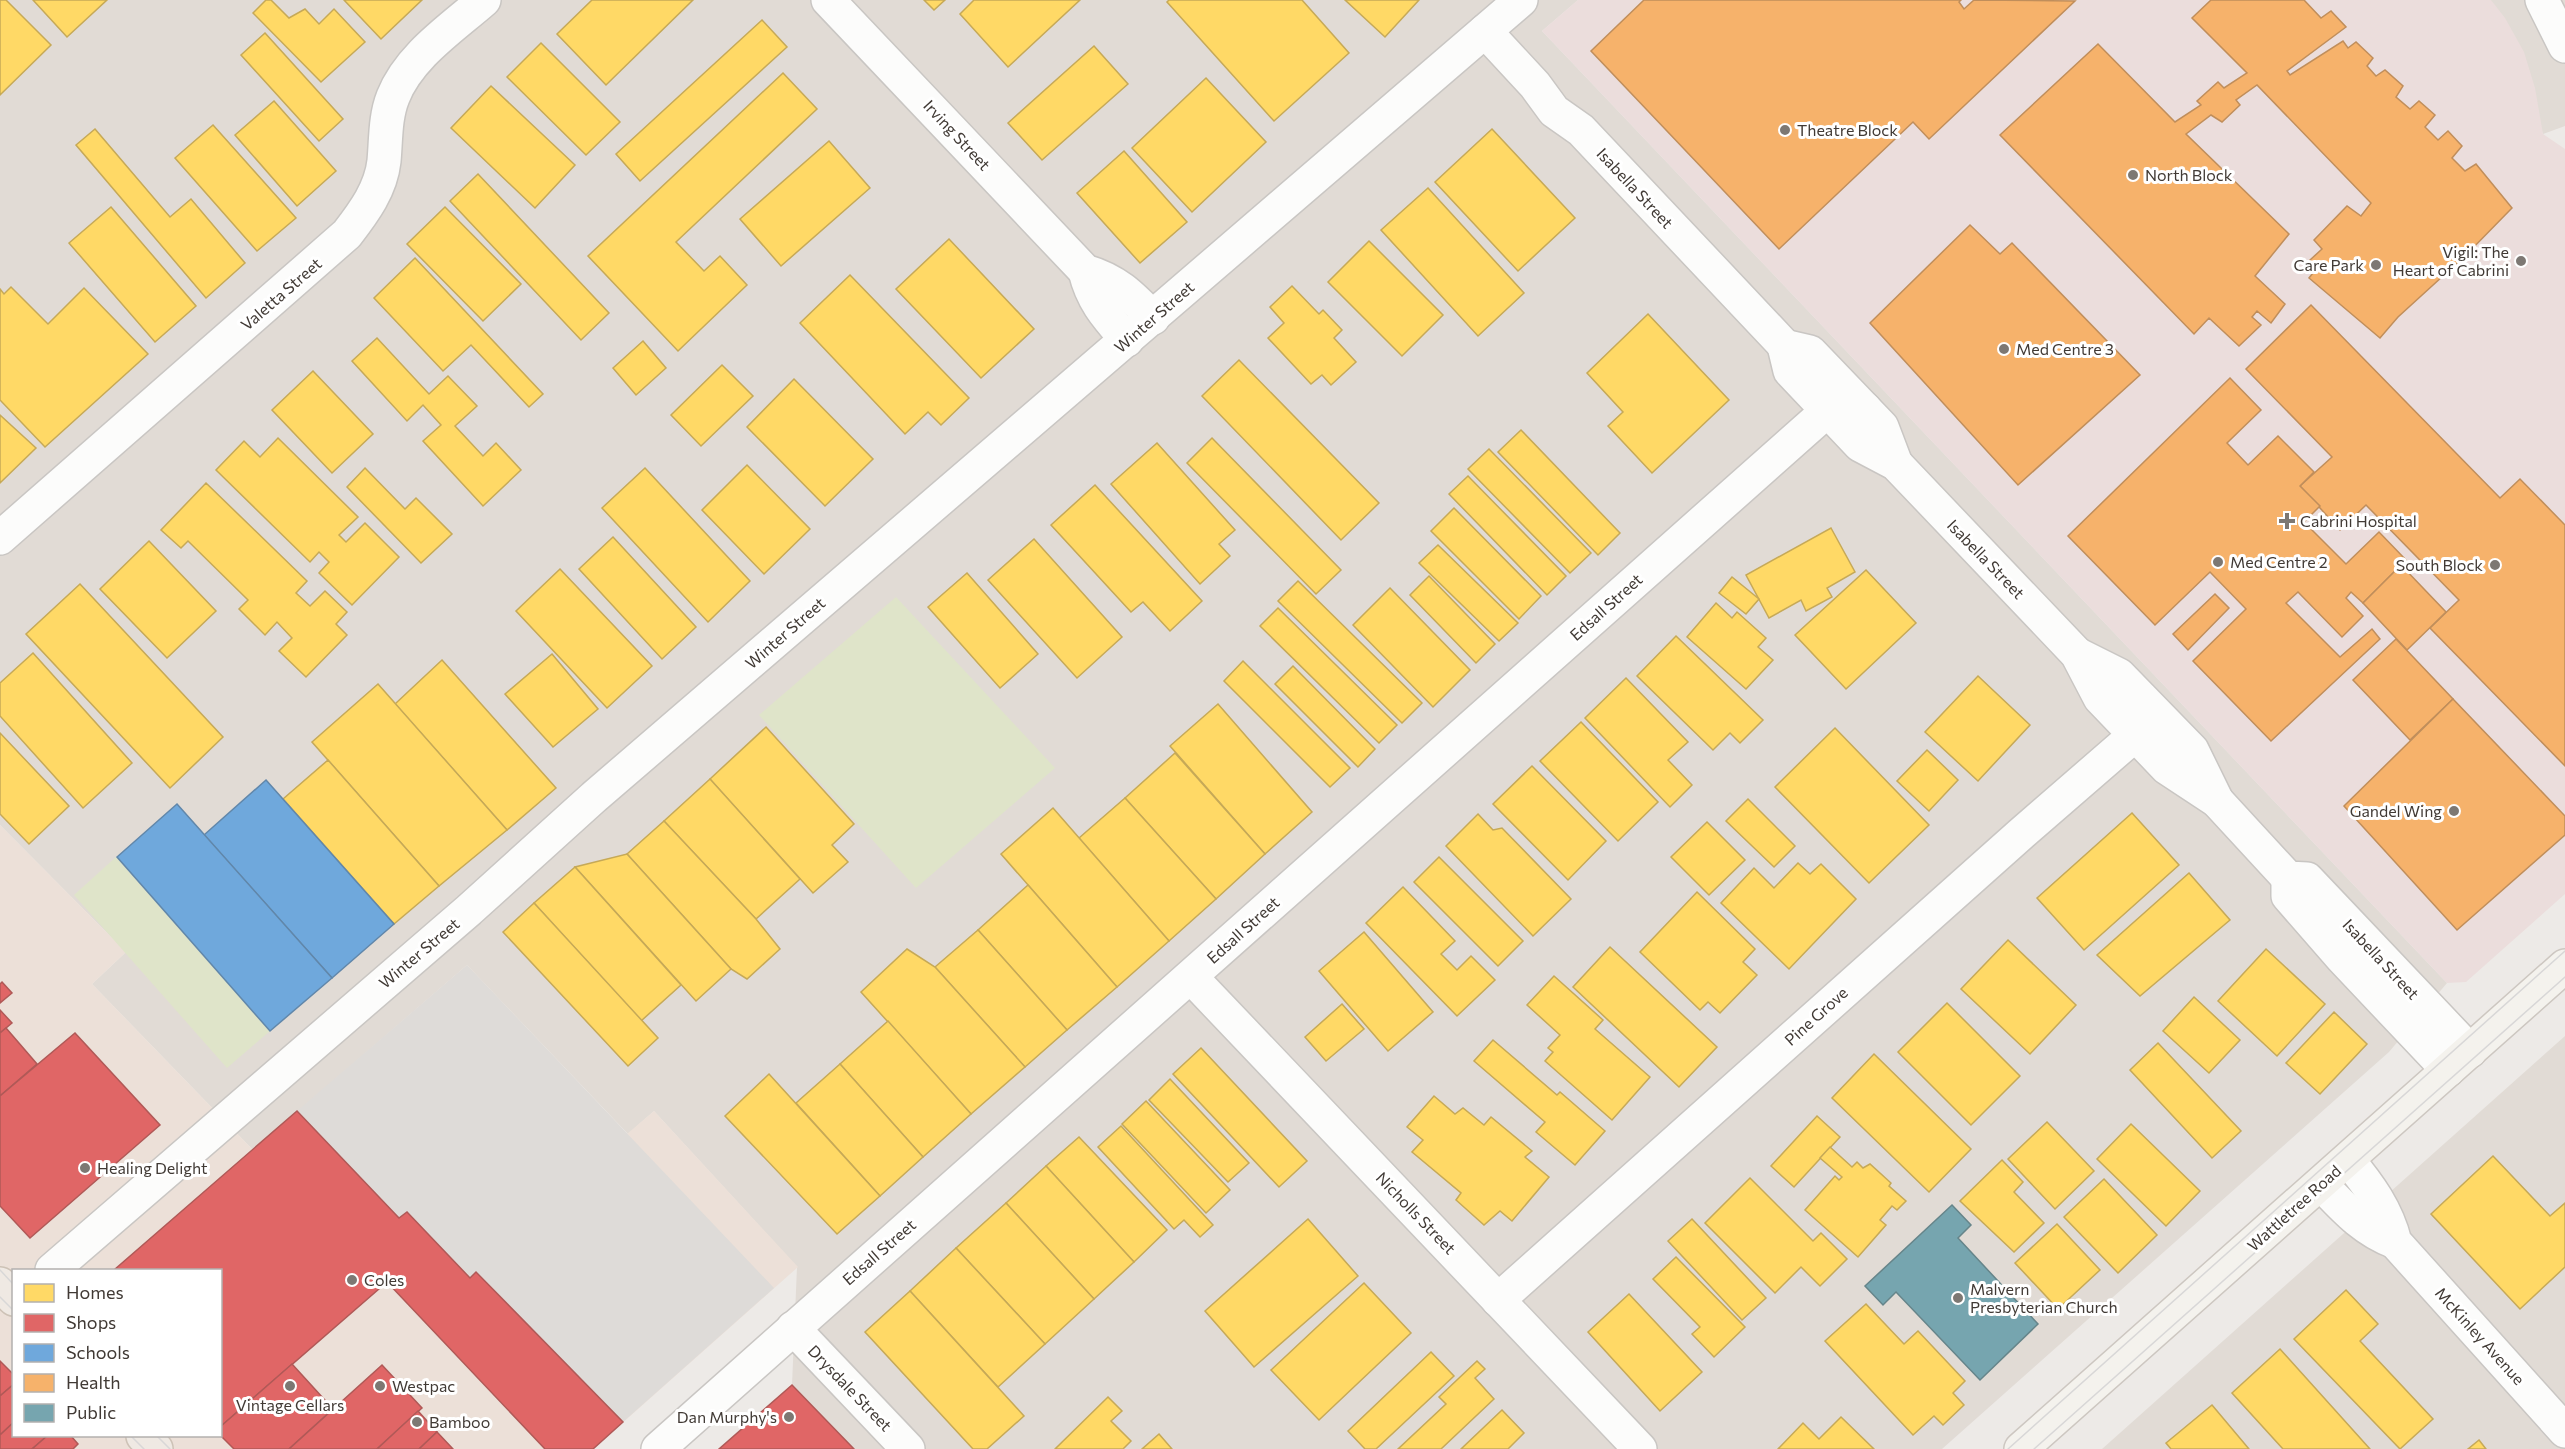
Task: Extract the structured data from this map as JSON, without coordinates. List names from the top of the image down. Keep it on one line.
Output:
{"streets":{"main road":["Wattletree Road"],"street":["Irving Street","Isabella Street","Valetta Street","Winter Street","Edsall Street","Pine Grove","Nicholls Street","McKinley Avenue","Drysdale Street"]},"crossings":[["Irving Street","Winter Street"],["Isabella Street","Winter Street"],["Isabella Street","Edsall Street"],["Isabella Street","Pine Grove"],["Isabella Street","Wattletree Road"],["Edsall Street","Nicholls Street"],["Edsall Street","Drysdale Street"],["Pine Grove","Nicholls Street"],["Wattletree Road","McKinley Avenue"]],"places":{"other":["Theatre Block","North Block","Vigil: The Heart of Cabrini","Care Park","Med Centre 3","Med Centre 2","South Block","Gandel Wing","Healing Delight","Coles","Malvern Presbyterian Church","Vintage Cellars","Westpac","Dan Murphy's","Bamboo"],"health":["Cabrini Hospital"]},"legend":["Homes","Shops","Schools","Health","Public"]}
